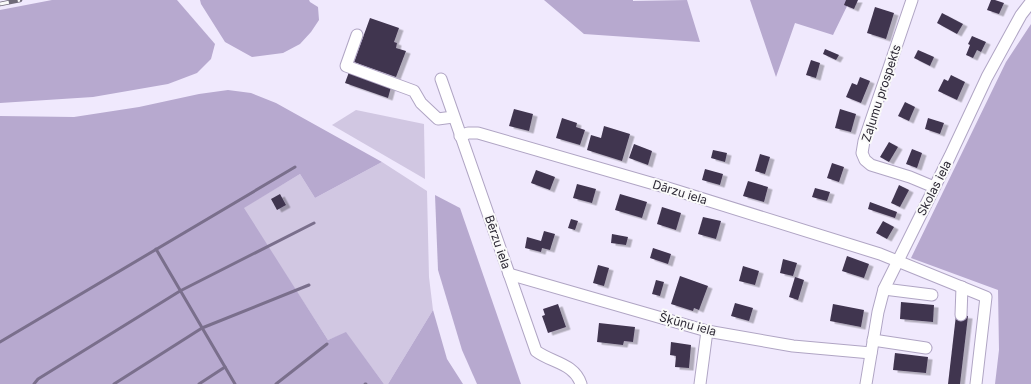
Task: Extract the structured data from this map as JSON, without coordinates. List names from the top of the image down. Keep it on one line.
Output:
{"streets":{"street":["Zaļumu prospekts","Skolas iela","Dārzu iela","Bērzu iela","Šķūņu iela"]},"crossings":[["Zaļumu prospekts","Skolas iela"],["Skolas iela","Dārzu iela"],["Skolas iela","Šķūņu iela"],["Dārzu iela","Bērzu iela"],["Bērzu iela","Šķūņu iela"]]}
